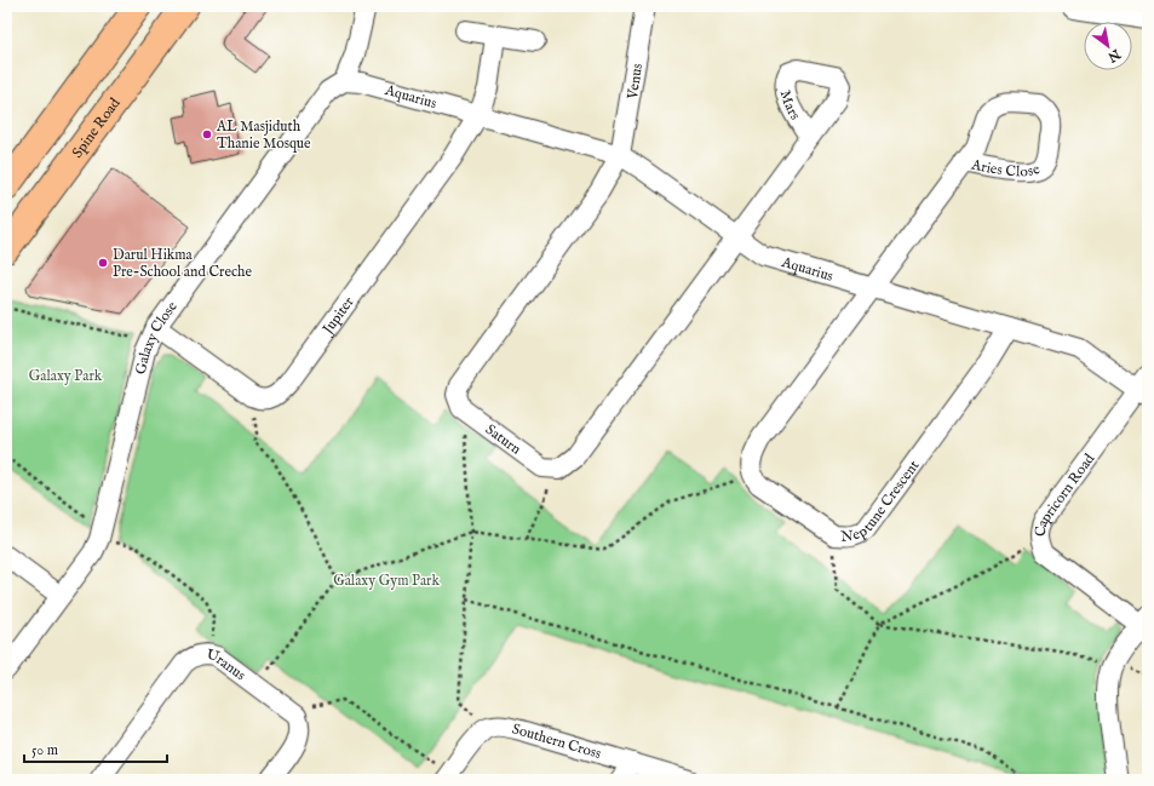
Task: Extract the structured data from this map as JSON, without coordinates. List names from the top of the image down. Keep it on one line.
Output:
{"streets":{"main road":["Spine Road"],"street":["Venus","Aquarius","Aries Close","Jupiter","Galaxy Close","Saturn","Neptune Crescent","Capricorn Road","Uranus","Southern Cross"]},"crossings":[["Venus","Aquarius"],["Aquarius","Aries Close"],["Aquarius","Jupiter"],["Aquarius","Galaxy Close"],["Aquarius","Neptune Crescent"],["Aquarius","Capricorn Road"]],"parks":["Galaxy Park","Galaxy Gym Park"],"places":["AL Masjiduth Thanie Mosque","Darul Hikma Pre-School and Creche"],"scale_bar":"50 m","north":"bottom right"}
